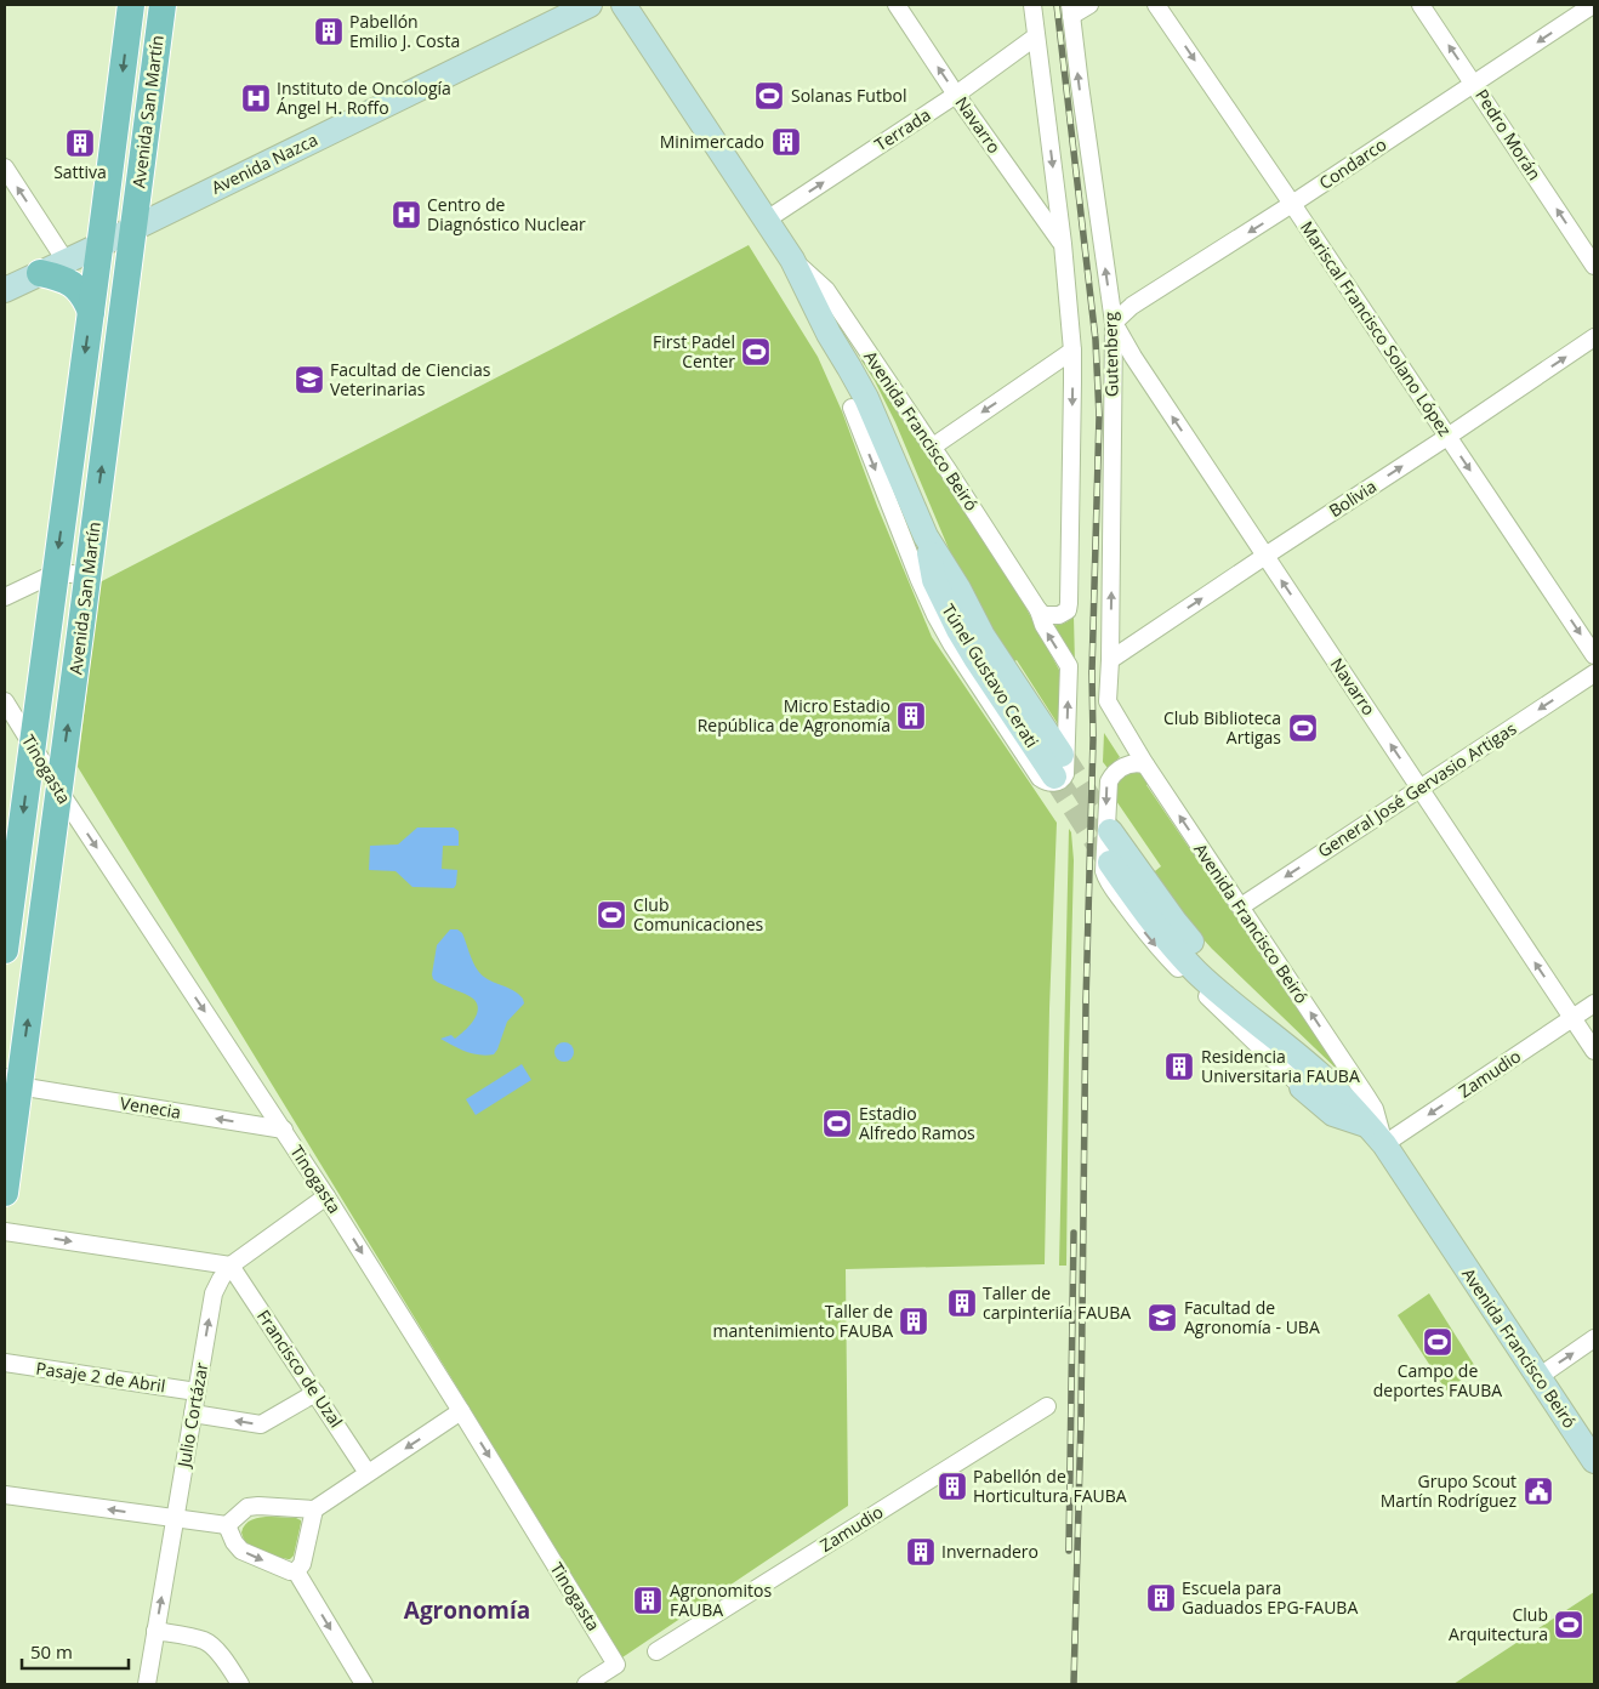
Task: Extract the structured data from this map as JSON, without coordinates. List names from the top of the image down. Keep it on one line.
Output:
{"streets":{"main road":["Avenida San Martín","Avenida Nazca","Avenida Francisco Beiró","Túnel Gustavo Cerati"],"street":["Navarro","Terrada","Pedro Morán","Condarco","Mariscal Francisco Solano López","Gutenberg","Bolivia","Tinogasta","General José Gervasio Artigas","Zamudio","Venecia","Francisco de Uzal","Pasaje 2 de Abril","Julio Cortázar"]},"crossings":[["Avenida San Martín","Avenida Nazca"],["Avenida San Martín","Tinogasta"],["Avenida San Martín","Venecia"],["Navarro","Terrada"],["Navarro","Condarco"],["Navarro","Gutenberg"],["Navarro","Bolivia"],["Navarro","General José Gervasio Artigas"],["Navarro","Zamudio"],["Terrada","Avenida Francisco Beiró"],["Pedro Morán","Condarco"],["Condarco","Mariscal Francisco Solano López"],["Condarco","Gutenberg"],["Mariscal Francisco Solano López","Bolivia"],["Gutenberg","Avenida Francisco Beiró"],["Gutenberg","Bolivia"],["Avenida Francisco Beiró","Túnel Gustavo Cerati"],["Avenida Francisco Beiró","General José Gervasio Artigas"],["Avenida Francisco Beiró","Zamudio"],["Tinogasta","Venecia"],["Tinogasta","Julio Cortázar"],["Francisco de Uzal","Julio Cortázar"],["Pasaje 2 de Abril","Julio Cortázar"]],"one_way":["Navarro","Terrada","Pedro Morán","Condarco","Mariscal Francisco Solano López","Bolivia","Tinogasta","General José Gervasio Artigas","Julio Cortázar"],"districts":["Agronomía"],"places":{"building":["Pabellón Emilio J. Costa","Minimercado","Sattiva","Micro Estadio República de Agronomía","Residencia Universitaria FAUBA","Taller de carpinteriía FAUBA","Taller de mantenimiento FAUBA","Pabellón de Horticultura FAUBA","Invernadero","Escuela para Gaduados EPG-FAUBA","Agronomitos FAUBA"],"sports":["Solanas Futbol","First Padel Center","Club Biblioteca Artigas","Club Comunicaciones","Estadio Alfredo Ramos","Campo de deportes FAUBA","Club Arquitectura"],"hospital":["Instituto de Oncología Ángel H. Roffo","Centro de Diagnóstico Nuclear"],"school or university":["Facultad de Ciencias Veterinarias","Facultad de Agronomía - UBA"],"public building":["Grupo Scout Martín Rodríguez"]},"scale_bar":"50 m"}
